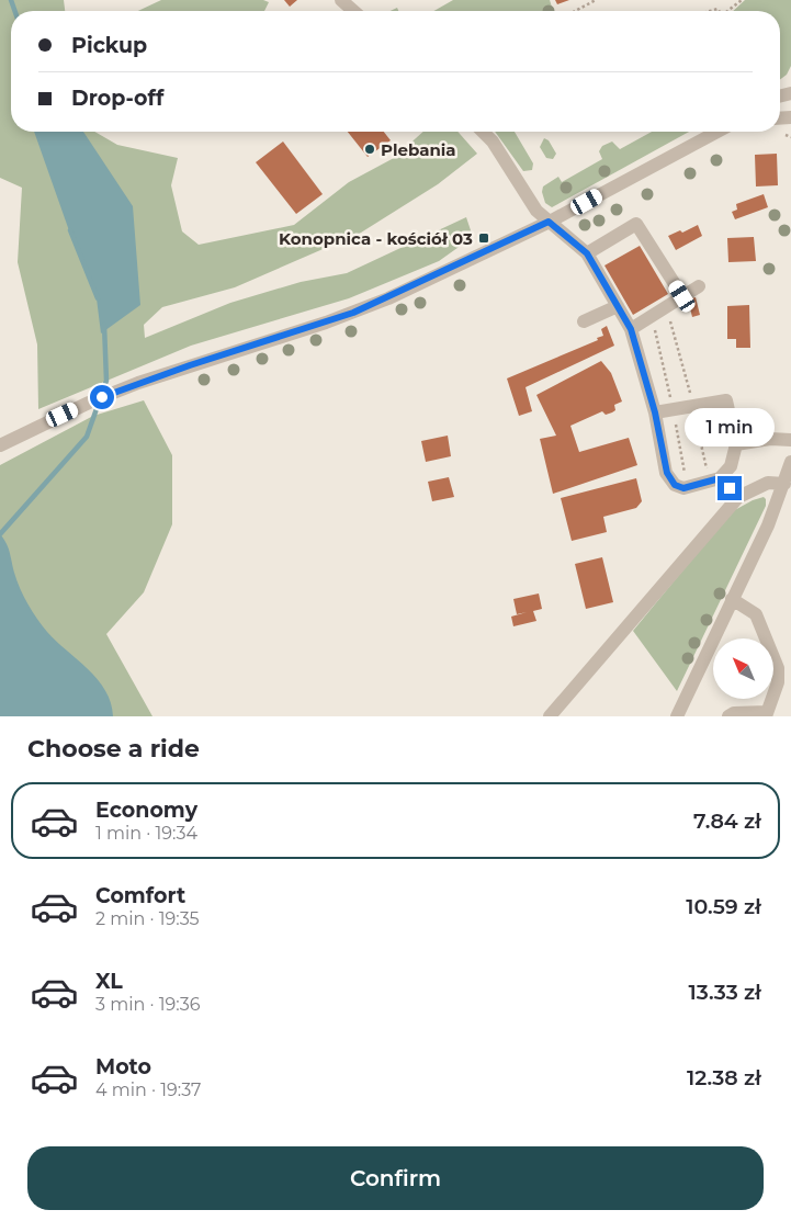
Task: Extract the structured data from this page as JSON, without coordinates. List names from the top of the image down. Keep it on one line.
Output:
{"places":{"other":["Plebania"],"transit":["Konopnica - kościół 03"]},"north":"top left","page":{"banner":["Pickup","Drop-off"],"bubble":"1 min","heading":"Choose a ride","list":[{"name":"Economy","note":"1 min · 19:34","value":"7.84 zł"},{"name":"Comfort","note":"2 min · 19:35","value":"10.59 zł"},{"name":"XL","note":"3 min · 19:36","value":"13.33 zł"},{"name":"Moto","note":"4 min · 19:37","value":"12.38 zł"}],"buttons":"Confirm"}}
